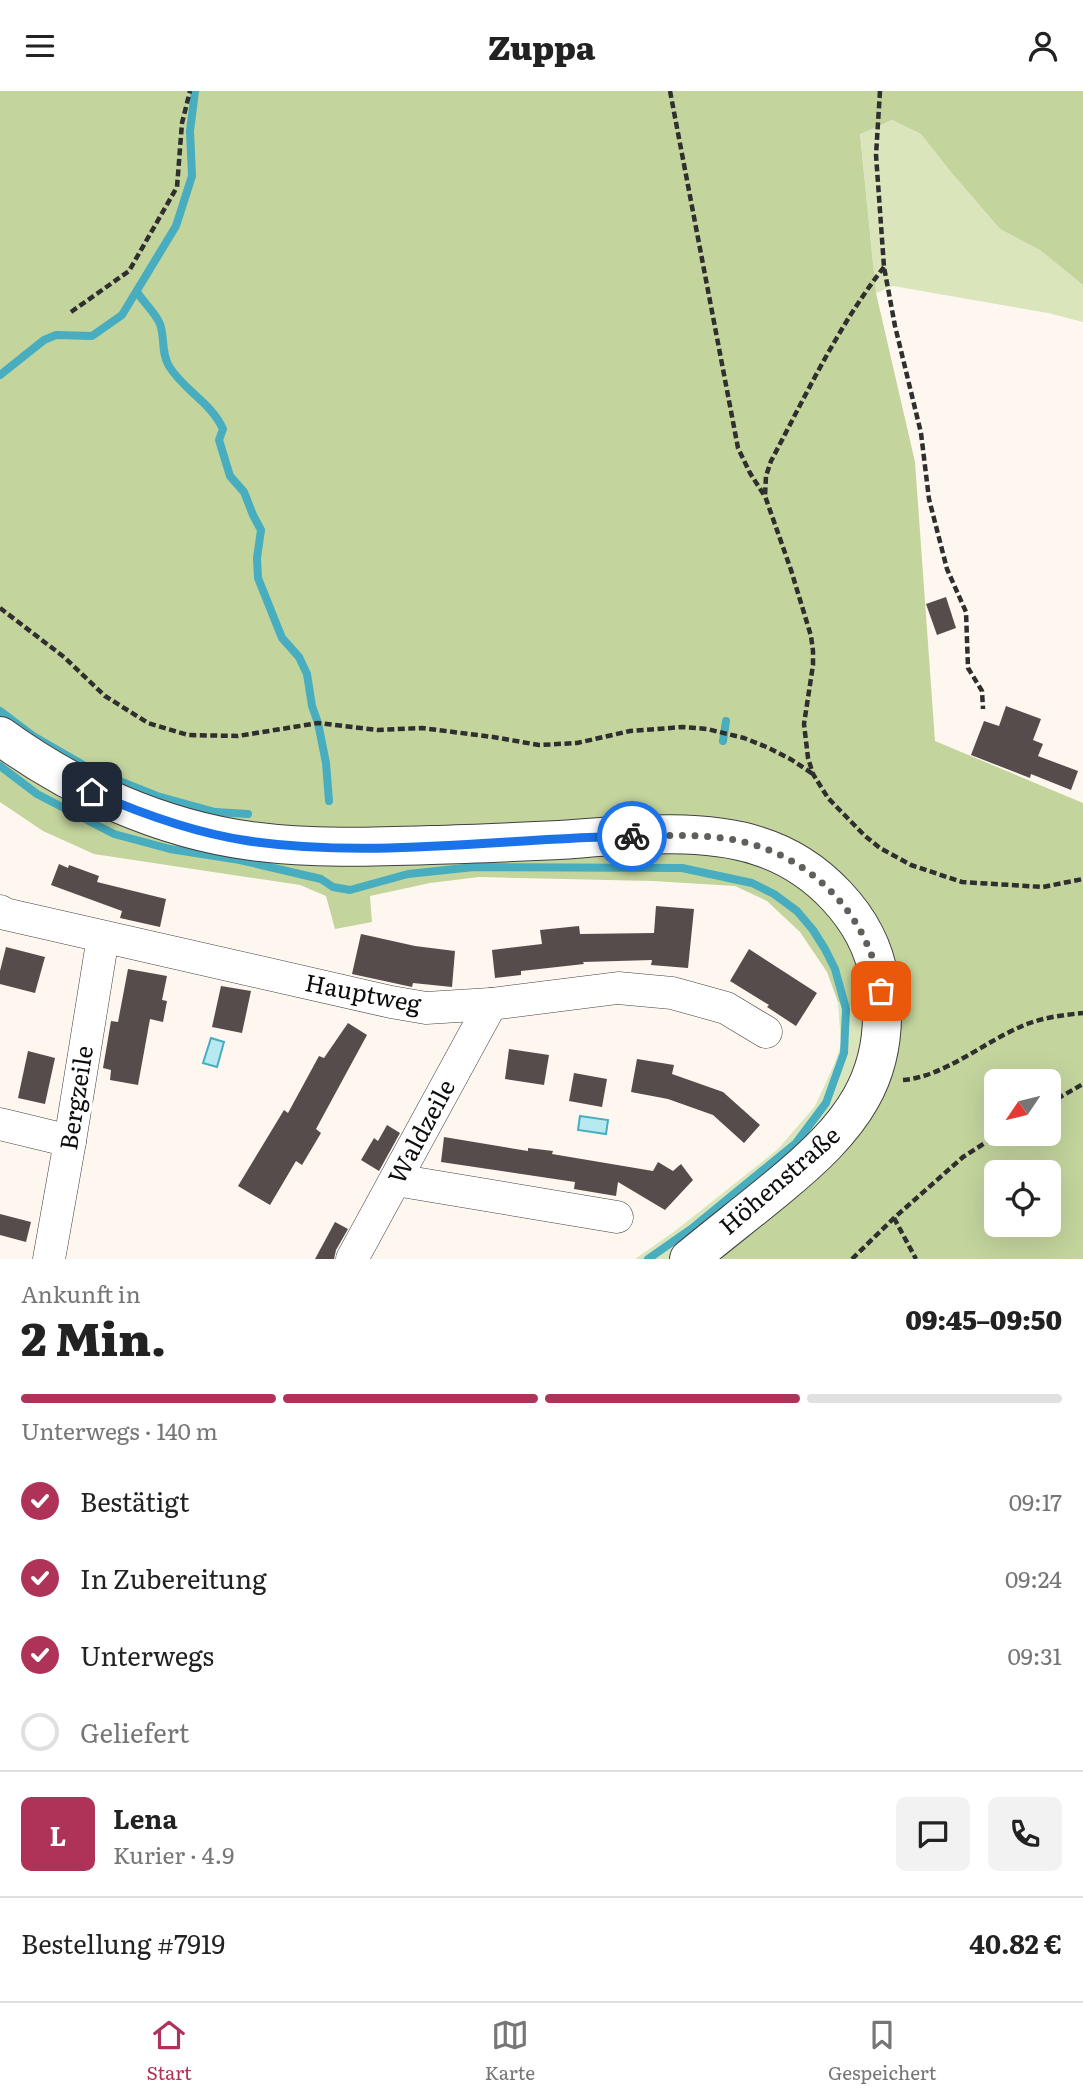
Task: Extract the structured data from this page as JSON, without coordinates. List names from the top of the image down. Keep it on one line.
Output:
{"streets":{"street":["Hauptweg","Bergzeile","Waldzeile","Höhenstraße"]},"crossings":[["Hauptweg","Bergzeile"],["Hauptweg","Waldzeile"]],"north":"bottom left","page":{"header":"Zuppa","heading":["2 Min.","Ankunft in","09:45–09:50"],"panel":["Lena","Kurier · 4.9","Bestellung #7919","40.82 €"],"bar":"Unterwegs · 140 m","list":[["Bestätigt","09:17"],["In Zubereitung","09:24"],["Unterwegs","09:31"],"Geliefert"],"round":"L","tabs":["Start","Karte","Gespeichert"]}}
